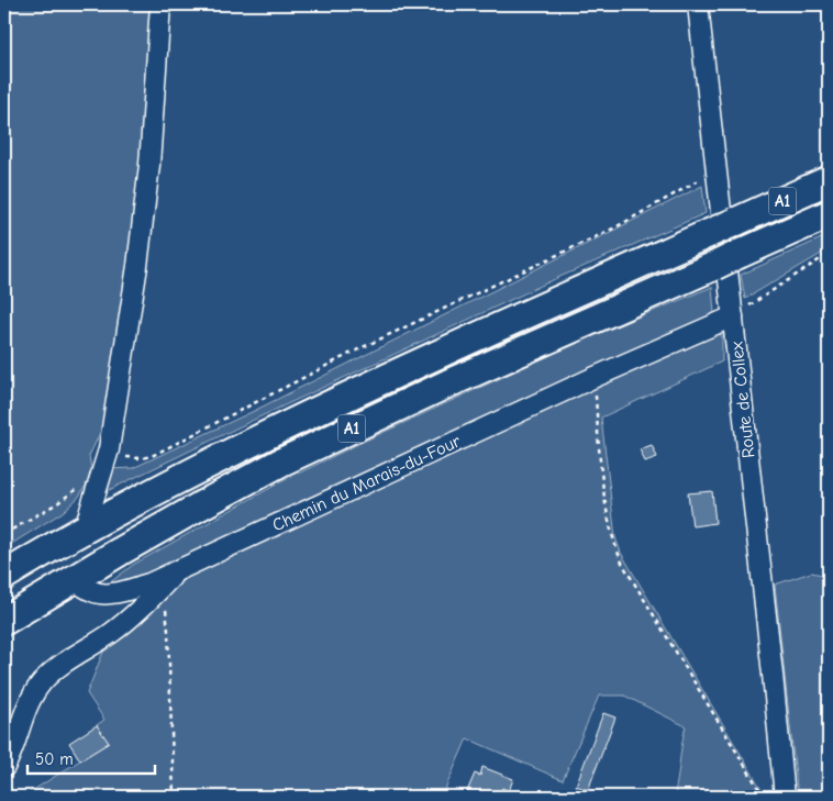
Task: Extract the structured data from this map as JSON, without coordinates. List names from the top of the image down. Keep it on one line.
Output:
{"streets":{"highway":["A1"],"street":["Route de Collex","Chemin du Marais-du-Four"]},"crossings":[["Route de Collex","Chemin du Marais-du-Four"]],"scale_bar":"50 m"}
